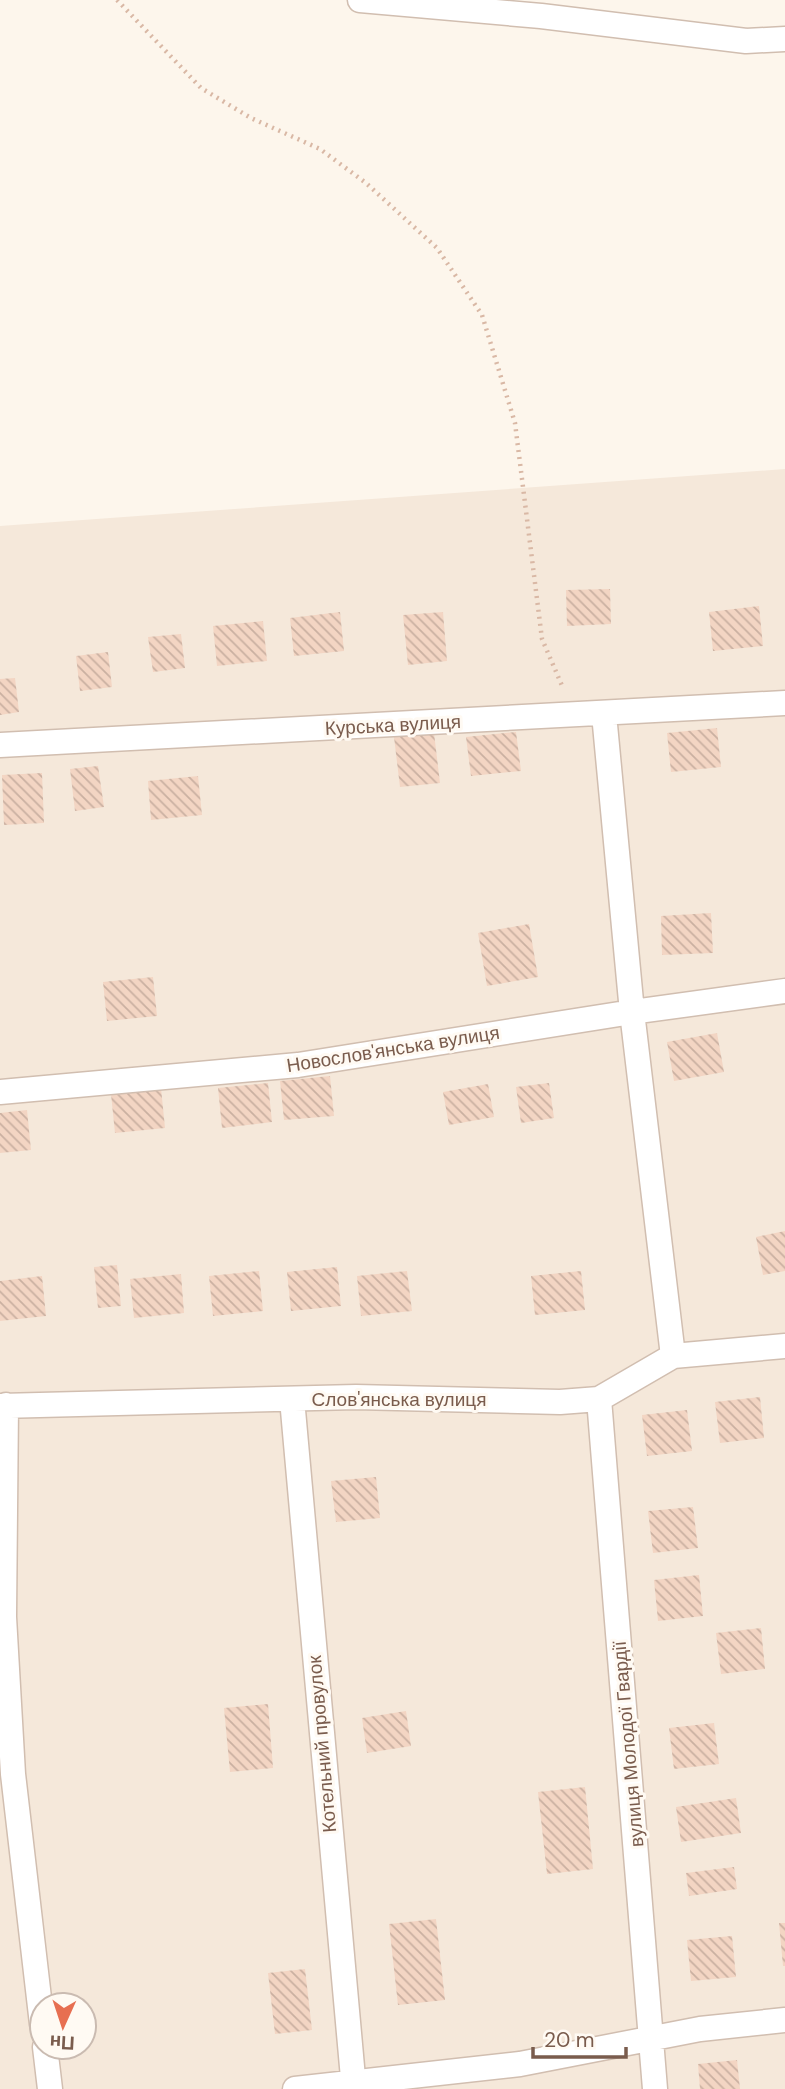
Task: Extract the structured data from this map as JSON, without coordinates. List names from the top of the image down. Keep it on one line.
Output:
{"streets":{"street":["Курська вулиця","Новослов'янська вулиця","Слов'янська вулиця","Котельний провулок","вулиця Молодої Гвардії"]},"crossings":[["Слов'янська вулиця","Котельний провулок"],["Слов'янська вулиця","вулиця Молодої Гвардії"]],"scale_bar":"20 m","north":"bottom"}
